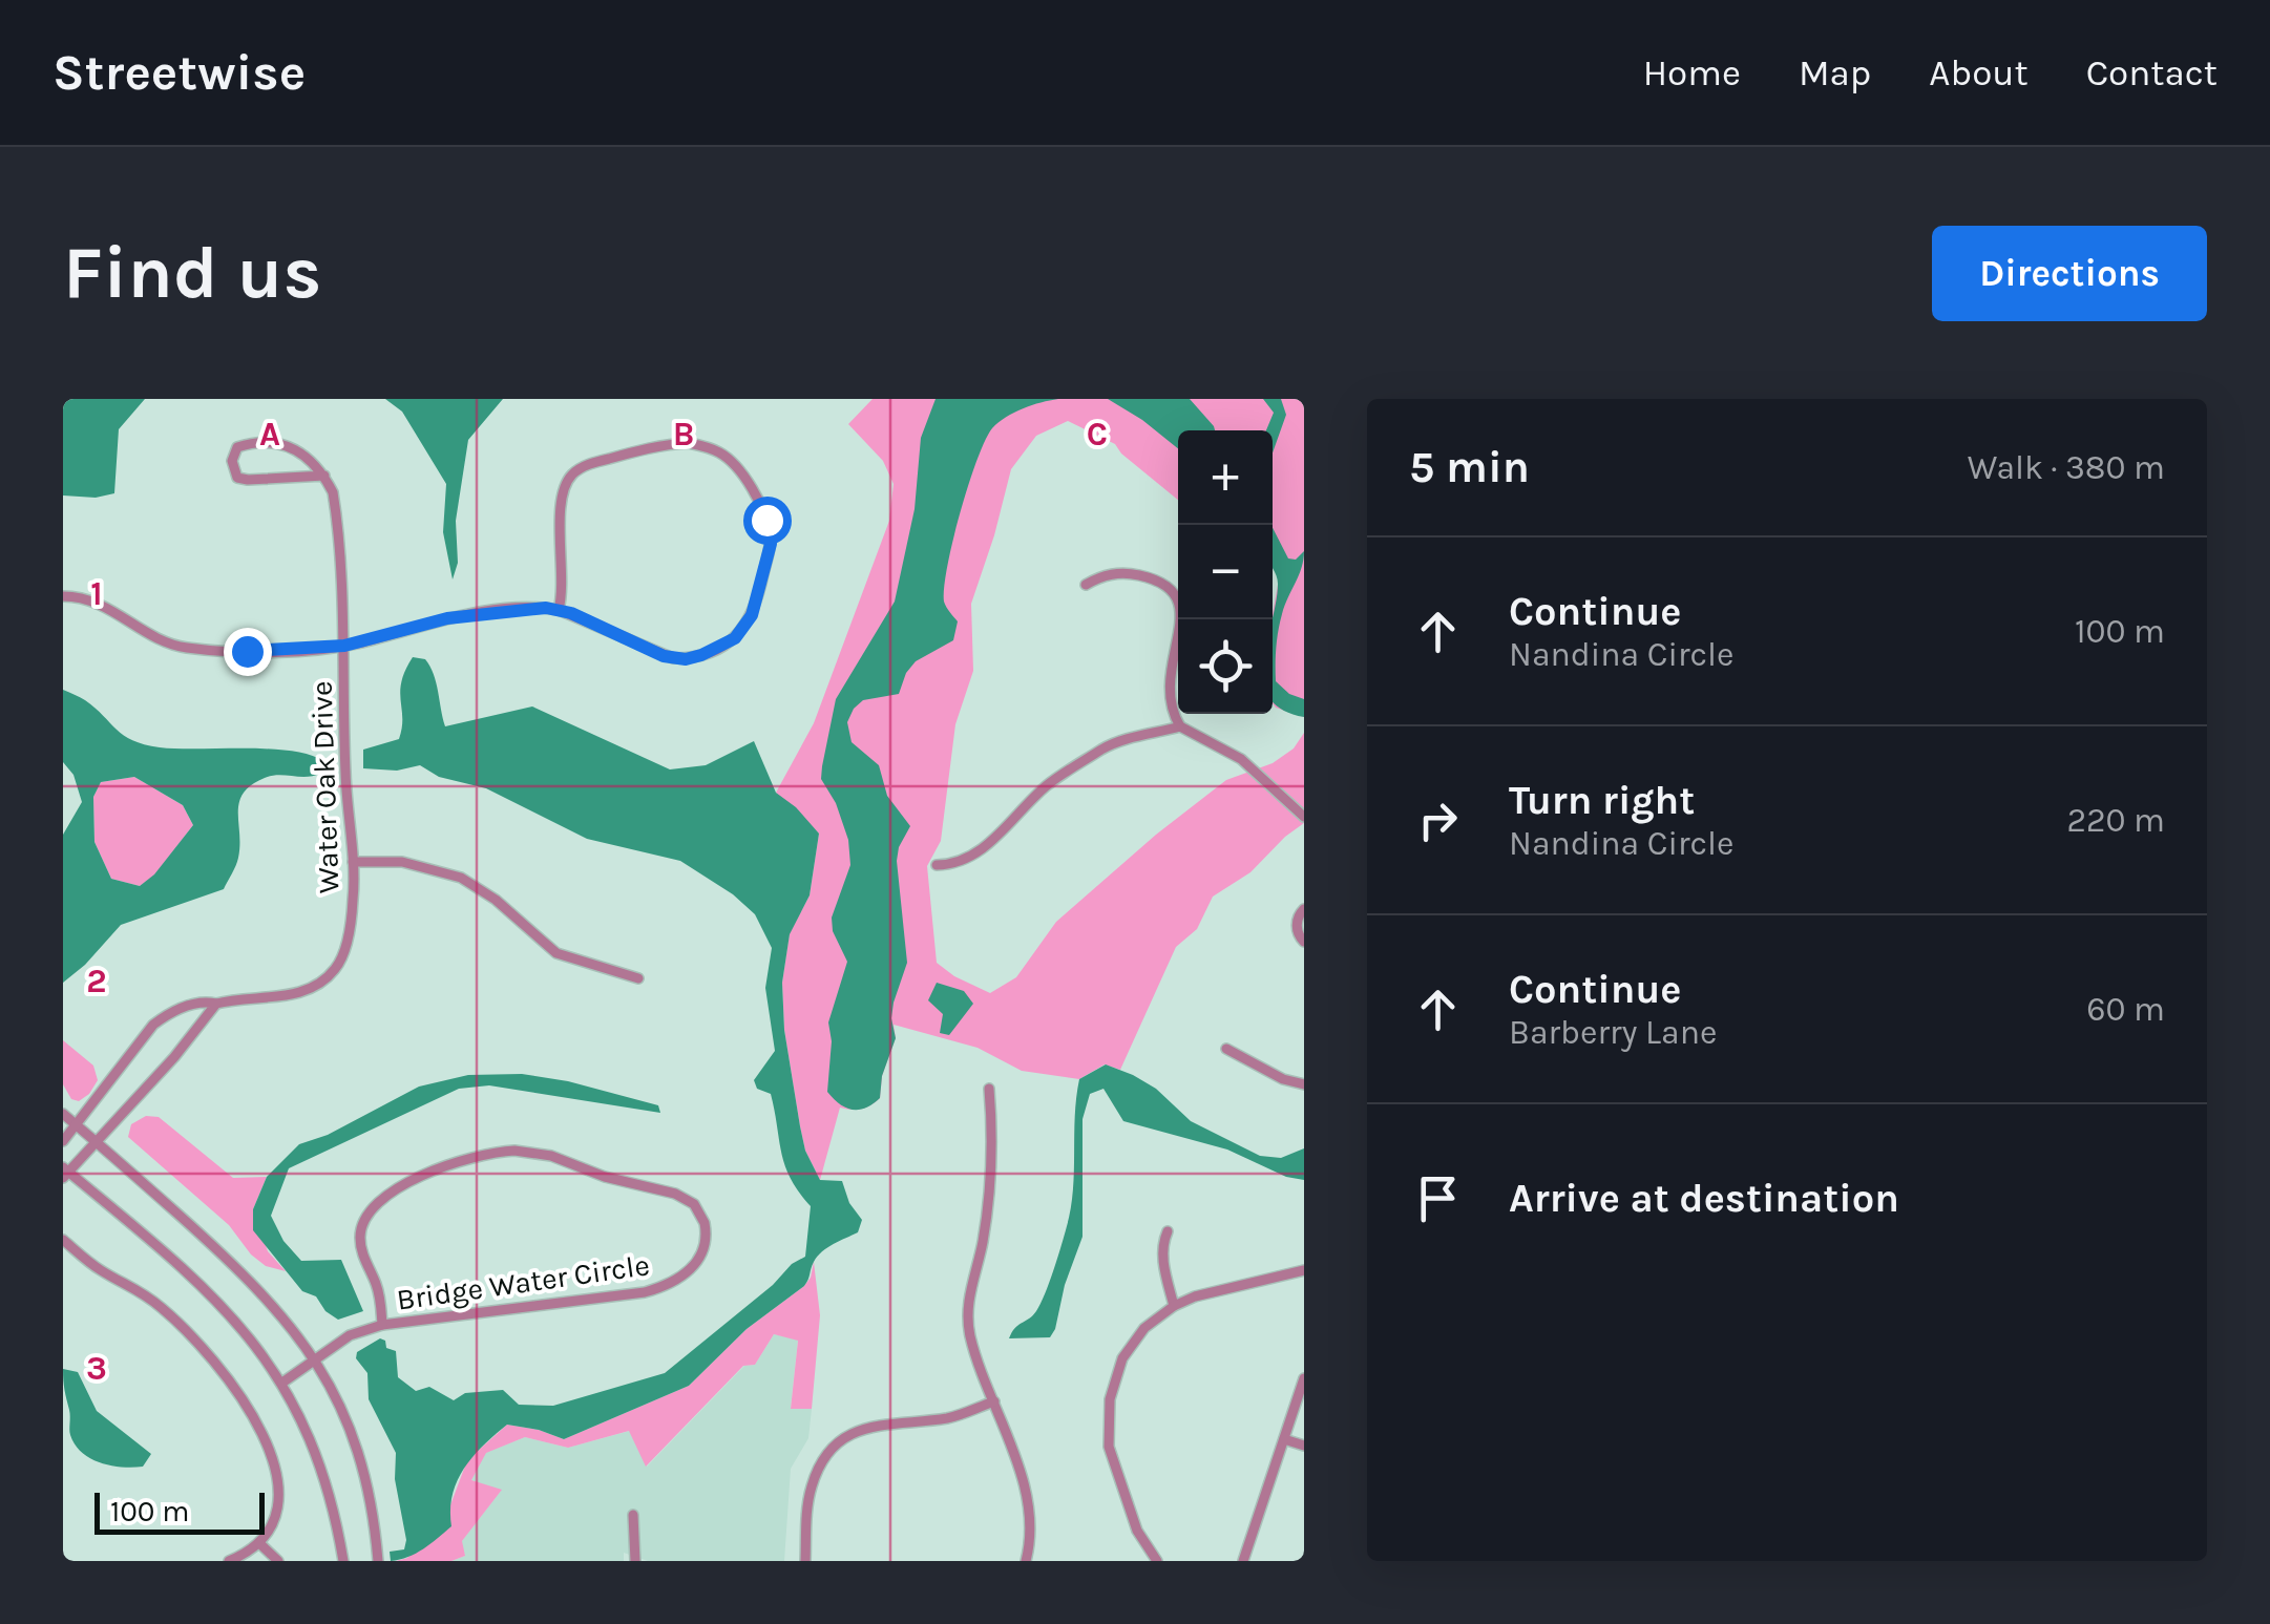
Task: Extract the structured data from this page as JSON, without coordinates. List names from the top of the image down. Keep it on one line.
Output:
{"streets":{"street":["Water Oak Drive","Bridge Water Circle"]},"scale_bar":"100 m","page":{"header":"Streetwise","nav":["Home","Map","About","Contact"],"buttons":"Directions","title":"Find us","heading":["5 min","Walk · 380 m"],"map_buttons":["+","−"],"list":[["Continue","Nandina Circle","100 m"],["Turn right","Nandina Circle","220 m"],["Continue","Barberry Lane","60 m"],"Arrive at destination"],"scale":"100 m"},"grid":{"columns":["A","B","C"],"rows":["1","2","3"]}}
